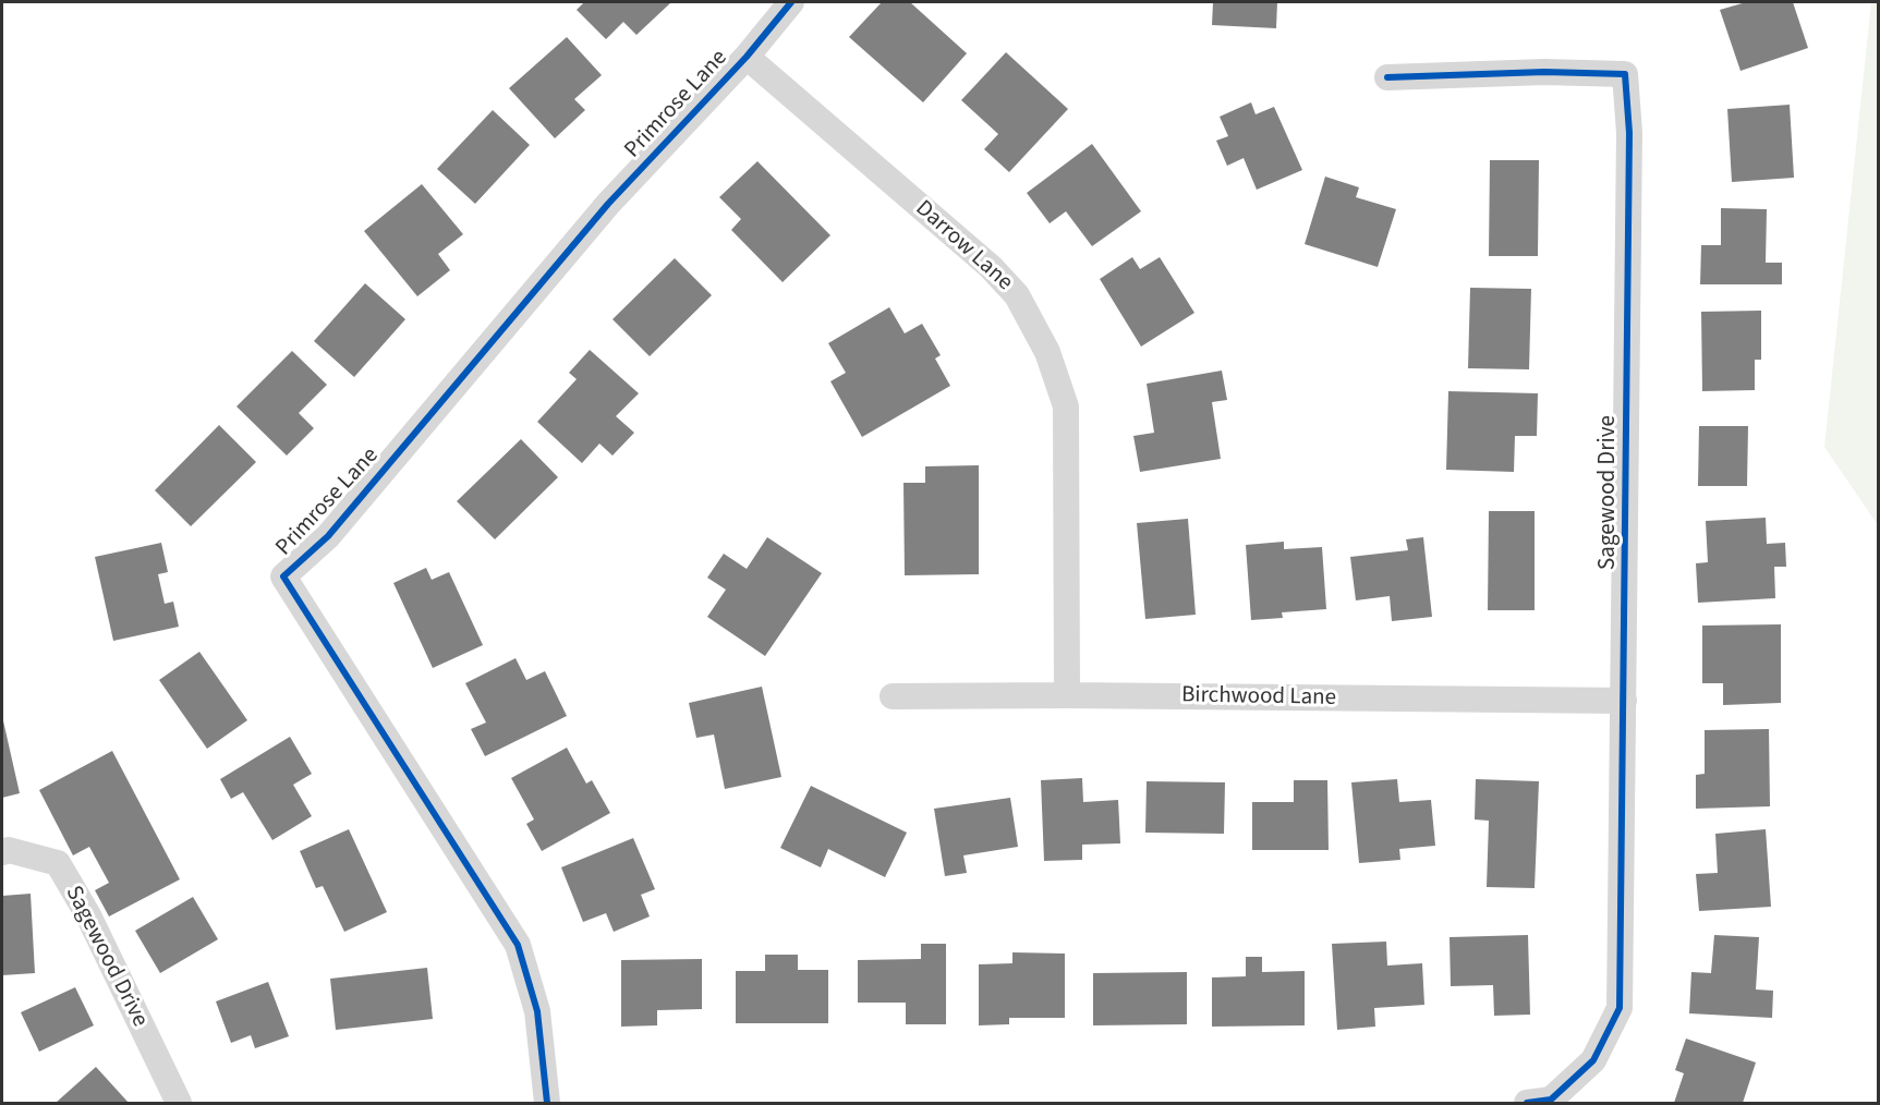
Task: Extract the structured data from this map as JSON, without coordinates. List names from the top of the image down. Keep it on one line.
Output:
{"streets":{"street":["Primrose Lane","Darrow Lane","Sagewood Drive","Birchwood Lane"]},"crossings":[["Primrose Lane","Darrow Lane"],["Darrow Lane","Birchwood Lane"],["Sagewood Drive","Birchwood Lane"]]}
